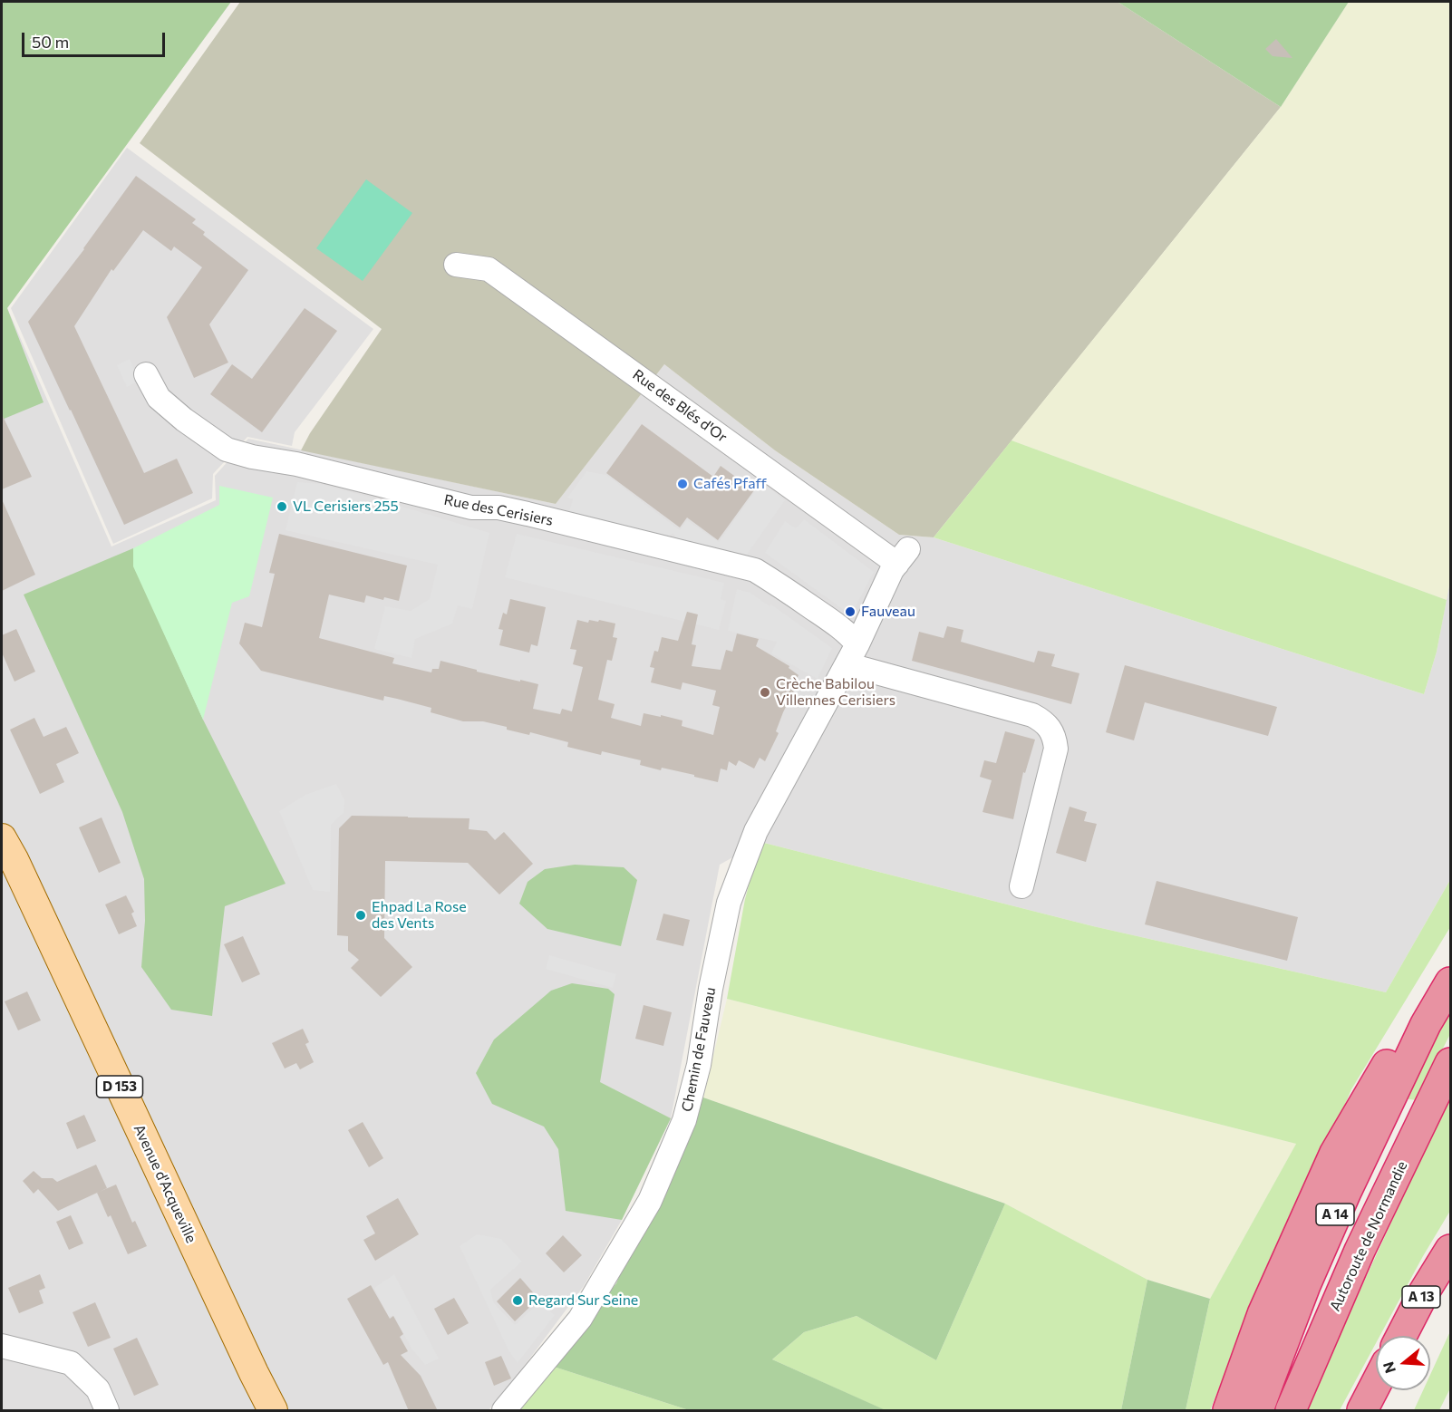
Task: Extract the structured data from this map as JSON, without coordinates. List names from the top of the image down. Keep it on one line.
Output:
{"streets":{"highway":["A 14","Autoroute de Normandie","A 13"],"main road":["D 153","Avenue d'Acqueville"],"street":["Rue des Blés d'Or","Rue des Cerisiers","Chemin de Fauveau"]},"crossings":[["Rue des Blés d'Or","Chemin de Fauveau"],["Rue des Cerisiers","Chemin de Fauveau"],["D 153","Avenue d'Acqueville"]],"places":["Cafés Pfaff","VL Cerisiers 255","Fauveau","Crèche Babilou Villennes Cerisiers","Ehpad La Rose des Vents","Regard Sur Seine"],"scale_bar":"50 m","north":"left"}
